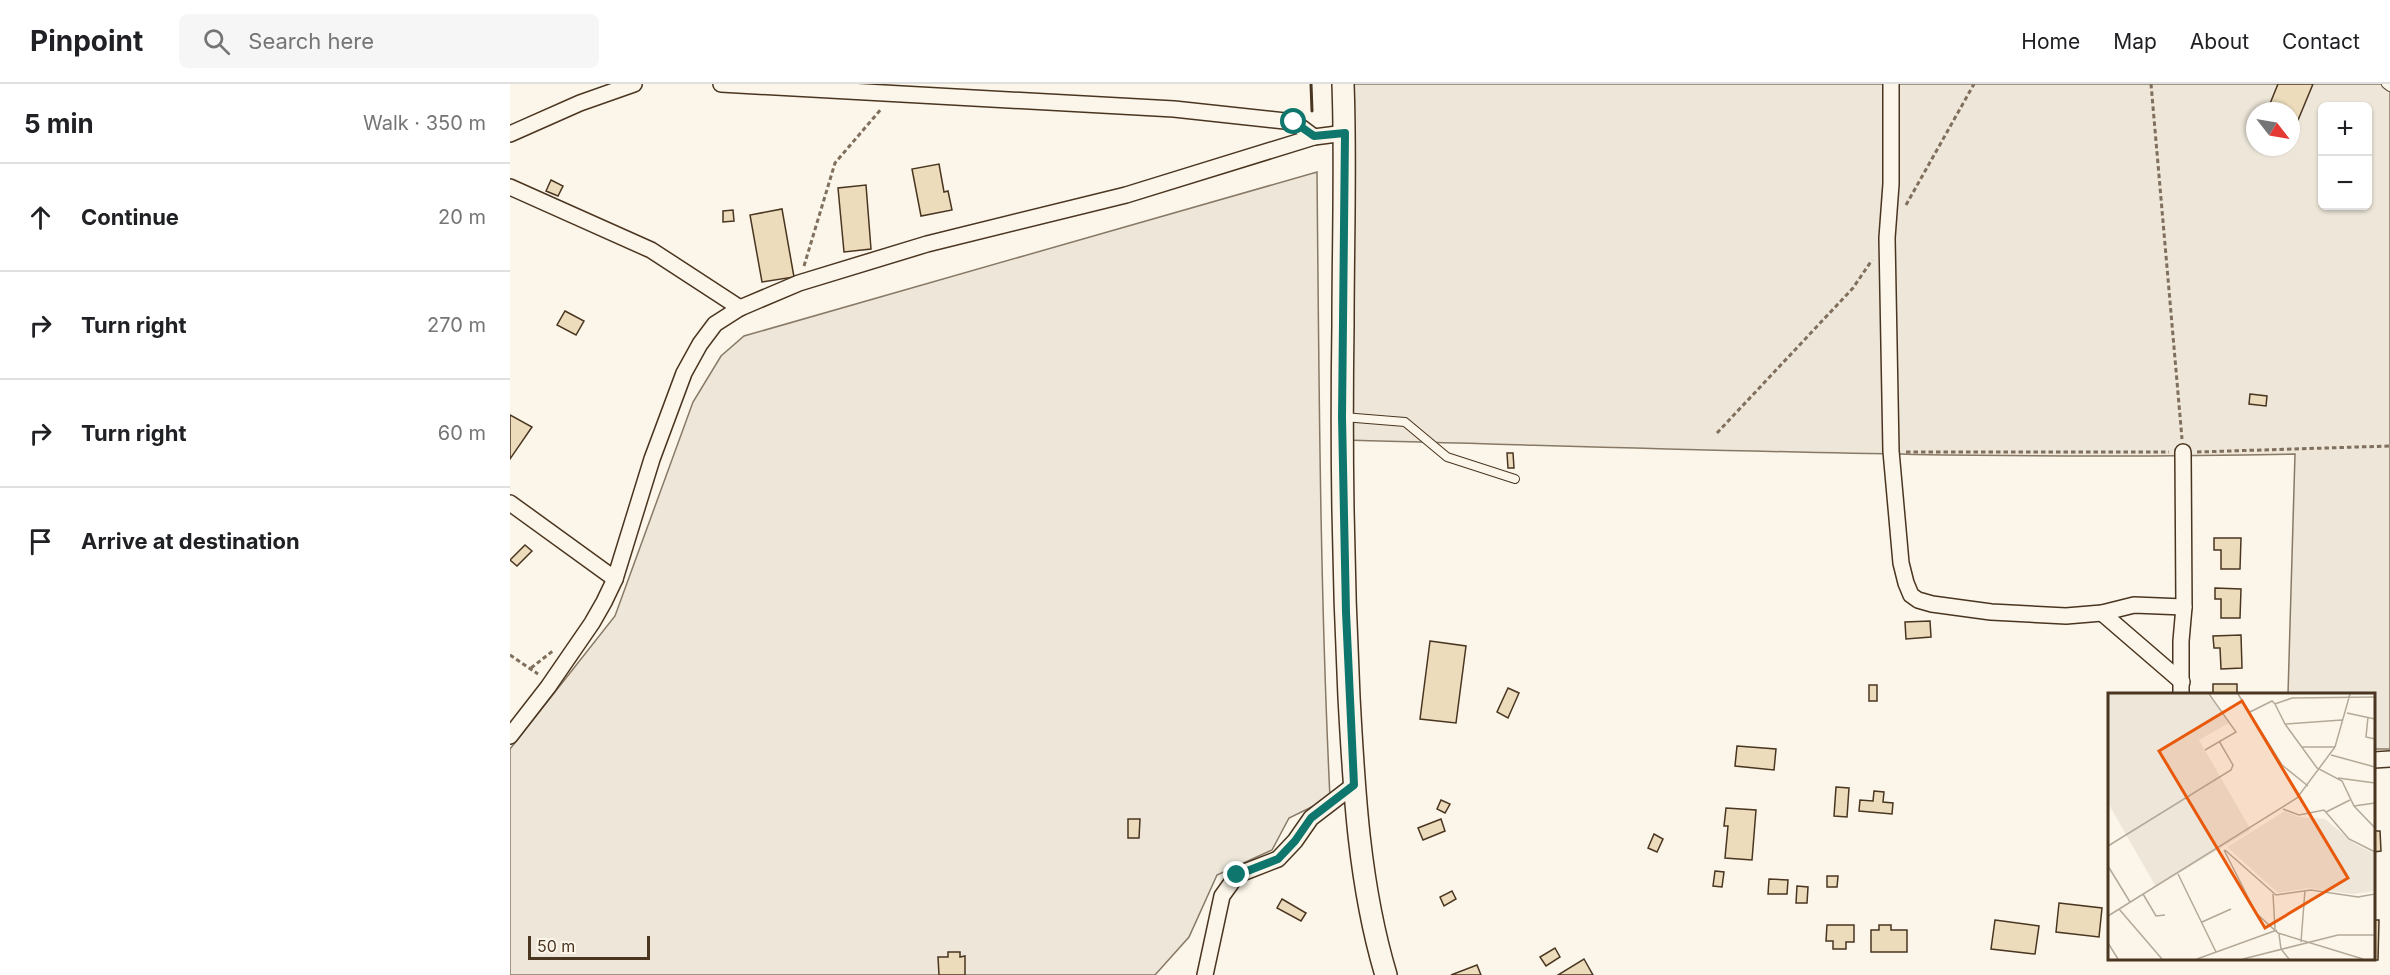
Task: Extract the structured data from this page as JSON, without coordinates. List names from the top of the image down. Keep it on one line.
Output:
{"scale_bar":"50 m","north":"bottom right","page":{"header":"Pinpoint","search":"Search here","nav":["Home","Map","About","Contact"],"heading":["5 min","Walk · 350 m"],"map_buttons":["+","−"],"list":[["Continue","20 m"],["Turn right","270 m"],["Turn right","60 m"],"Arrive at destination"],"scale":"50 m"}}
